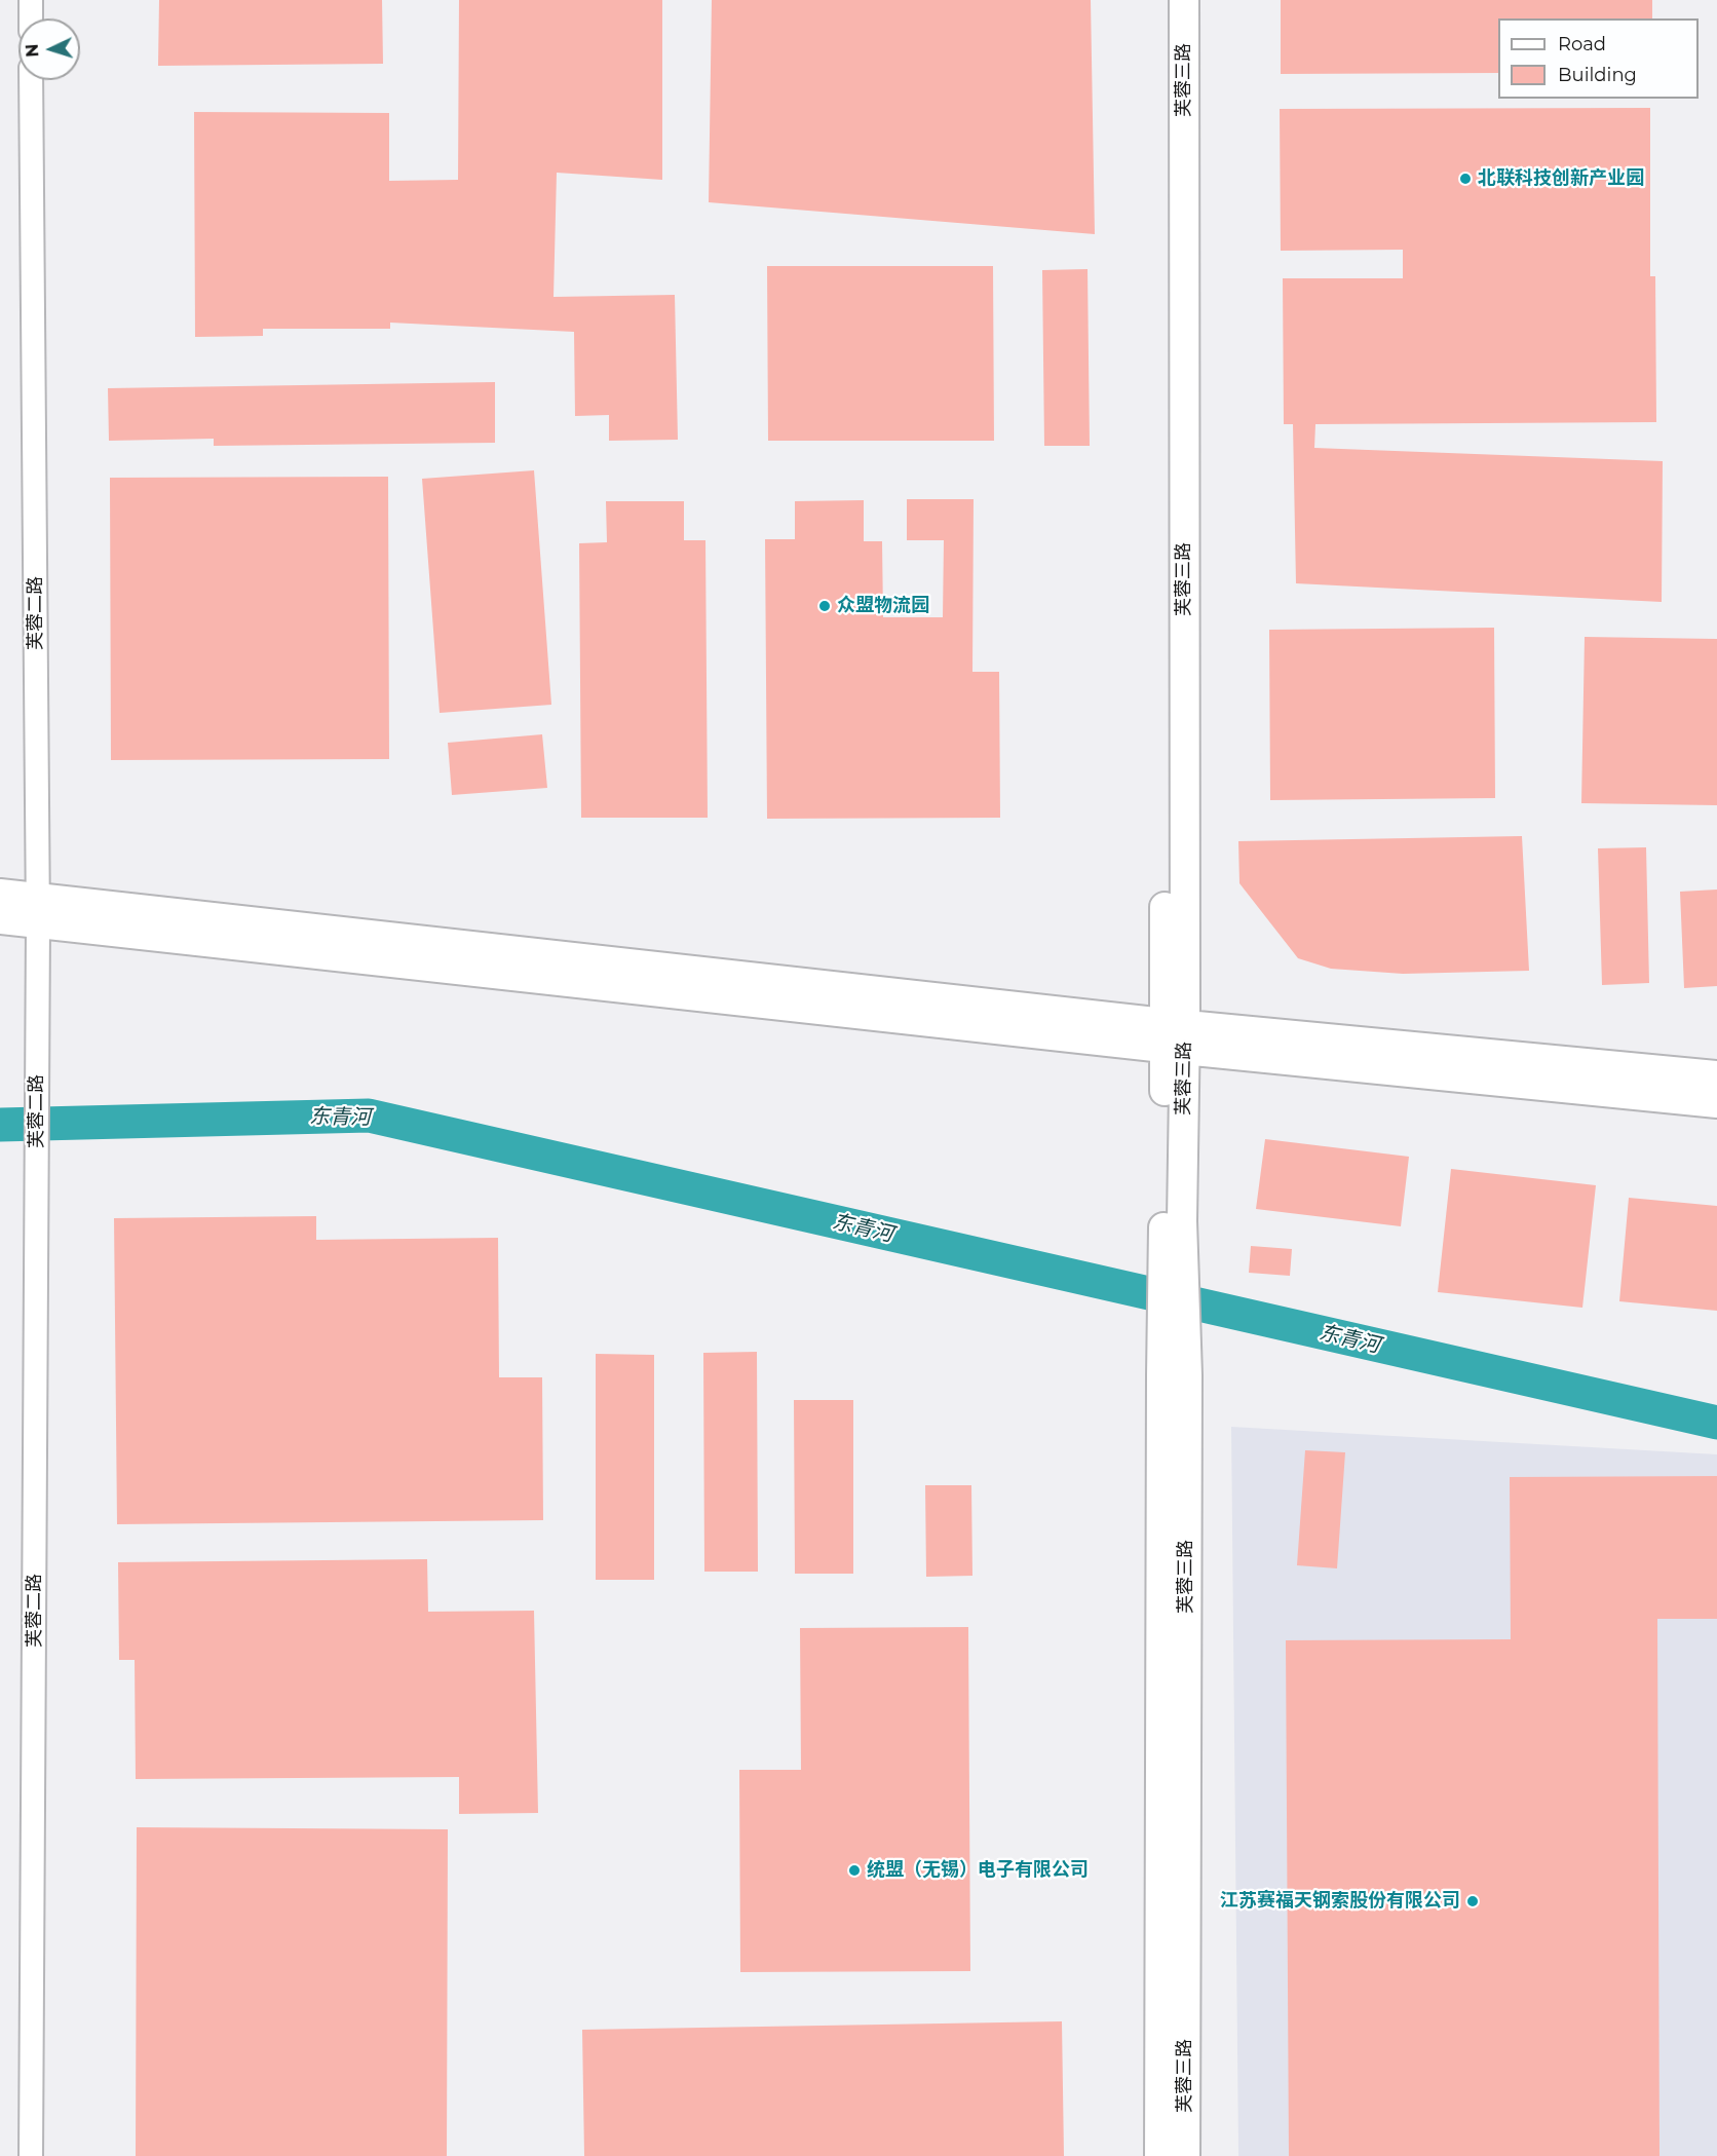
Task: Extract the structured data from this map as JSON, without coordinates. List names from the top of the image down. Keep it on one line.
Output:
{"streets":{"main road":["芙蓉三路"],"street":["芙蓉二路"]},"water":["东青河"],"places":["北联科技创新产业园","众盟物流园","统盟（无锡）电子有限公司","江苏赛福天钢索股份有限公司"],"legend":["Road","Building"],"north":"left"}
